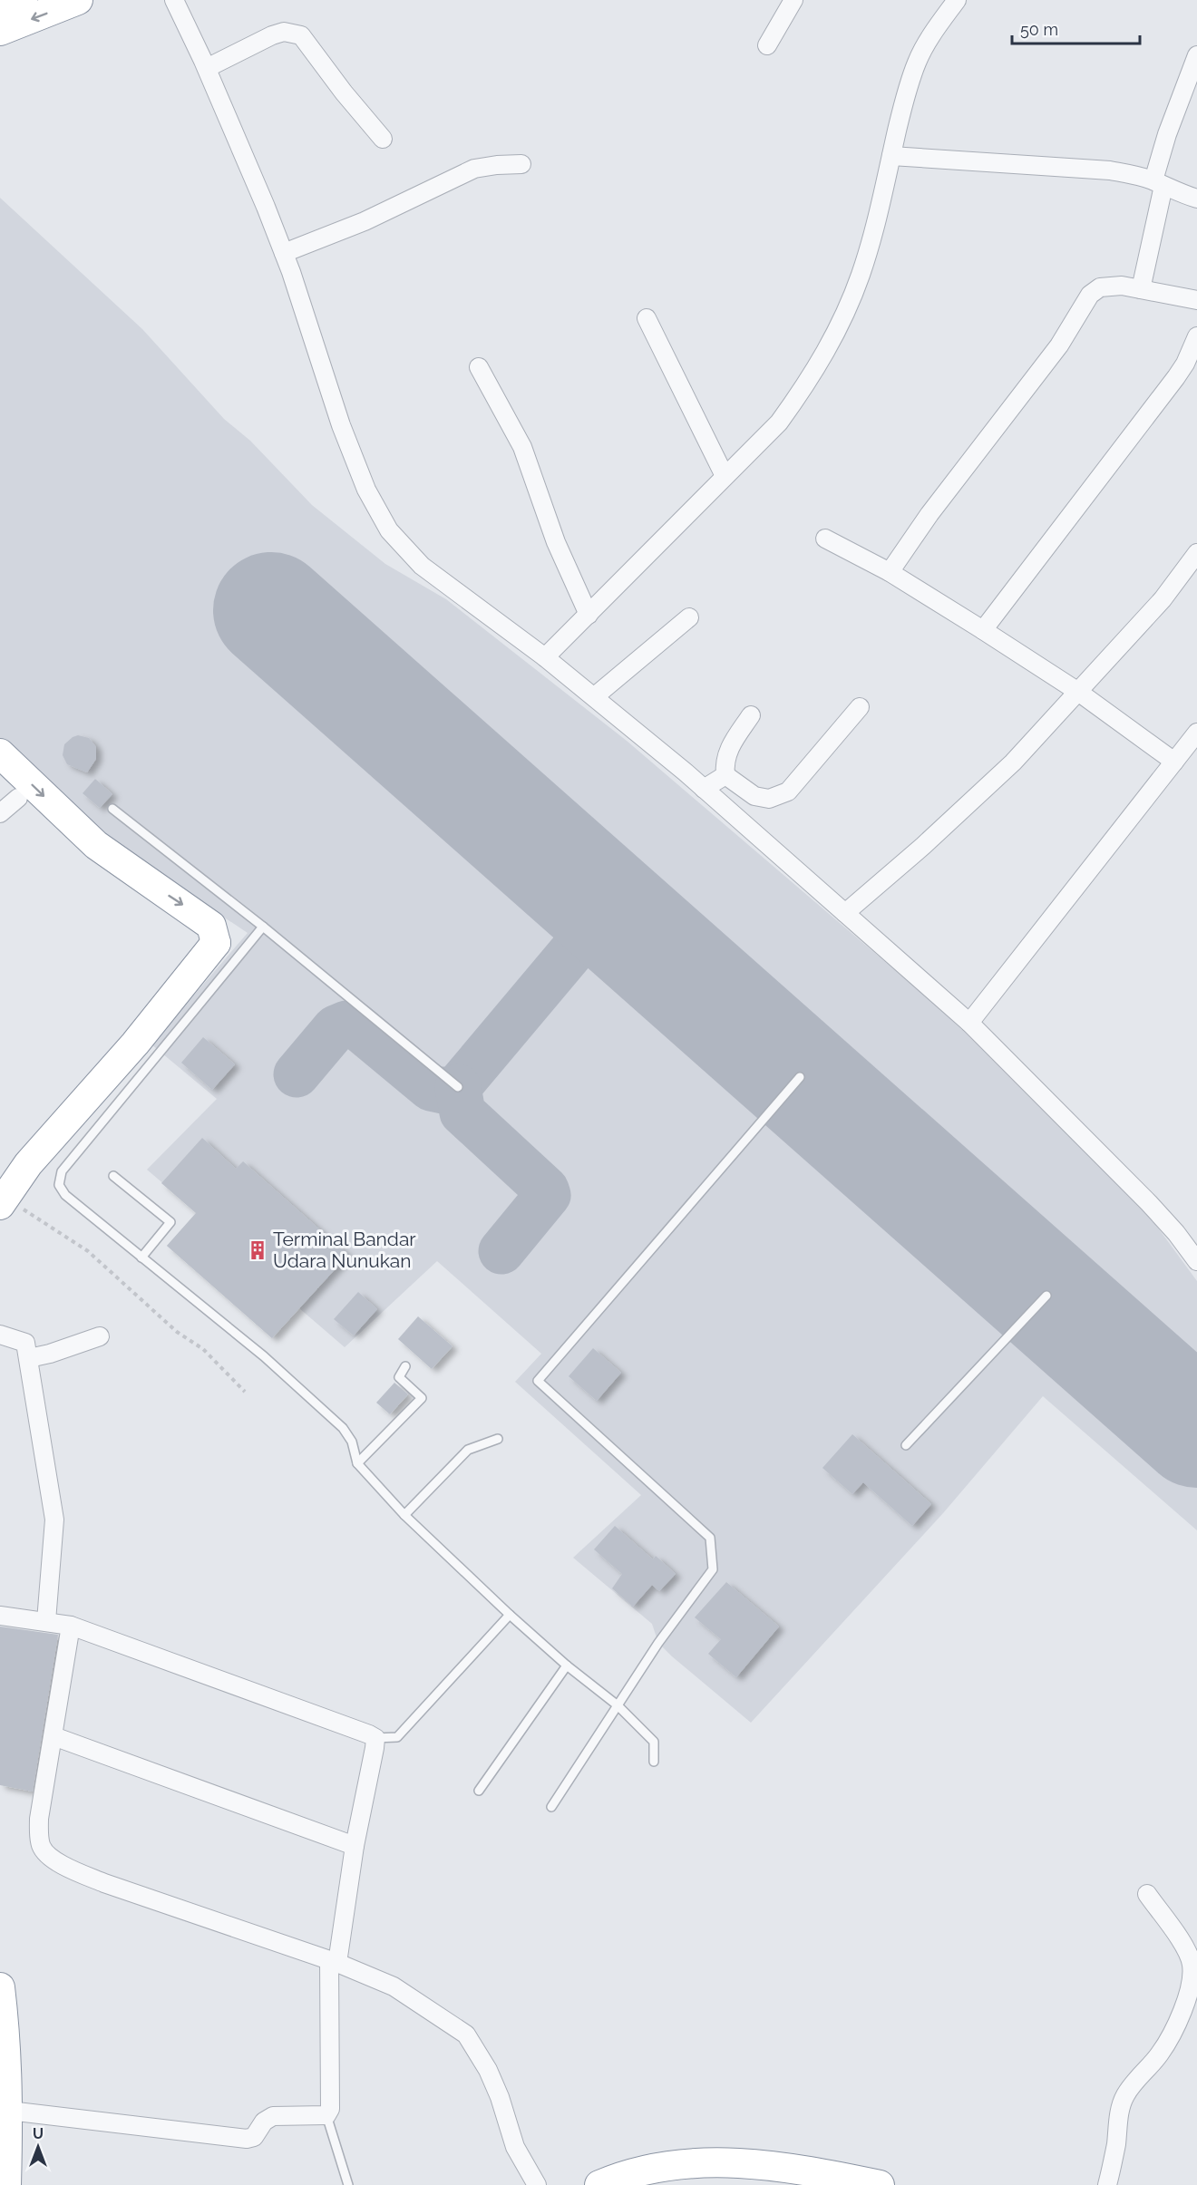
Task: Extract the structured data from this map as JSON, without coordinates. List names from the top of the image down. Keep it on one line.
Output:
{"places":{"building":["Terminal Bandar Udara Nunukan"]},"scale_bar":"50 m","north":"top"}
